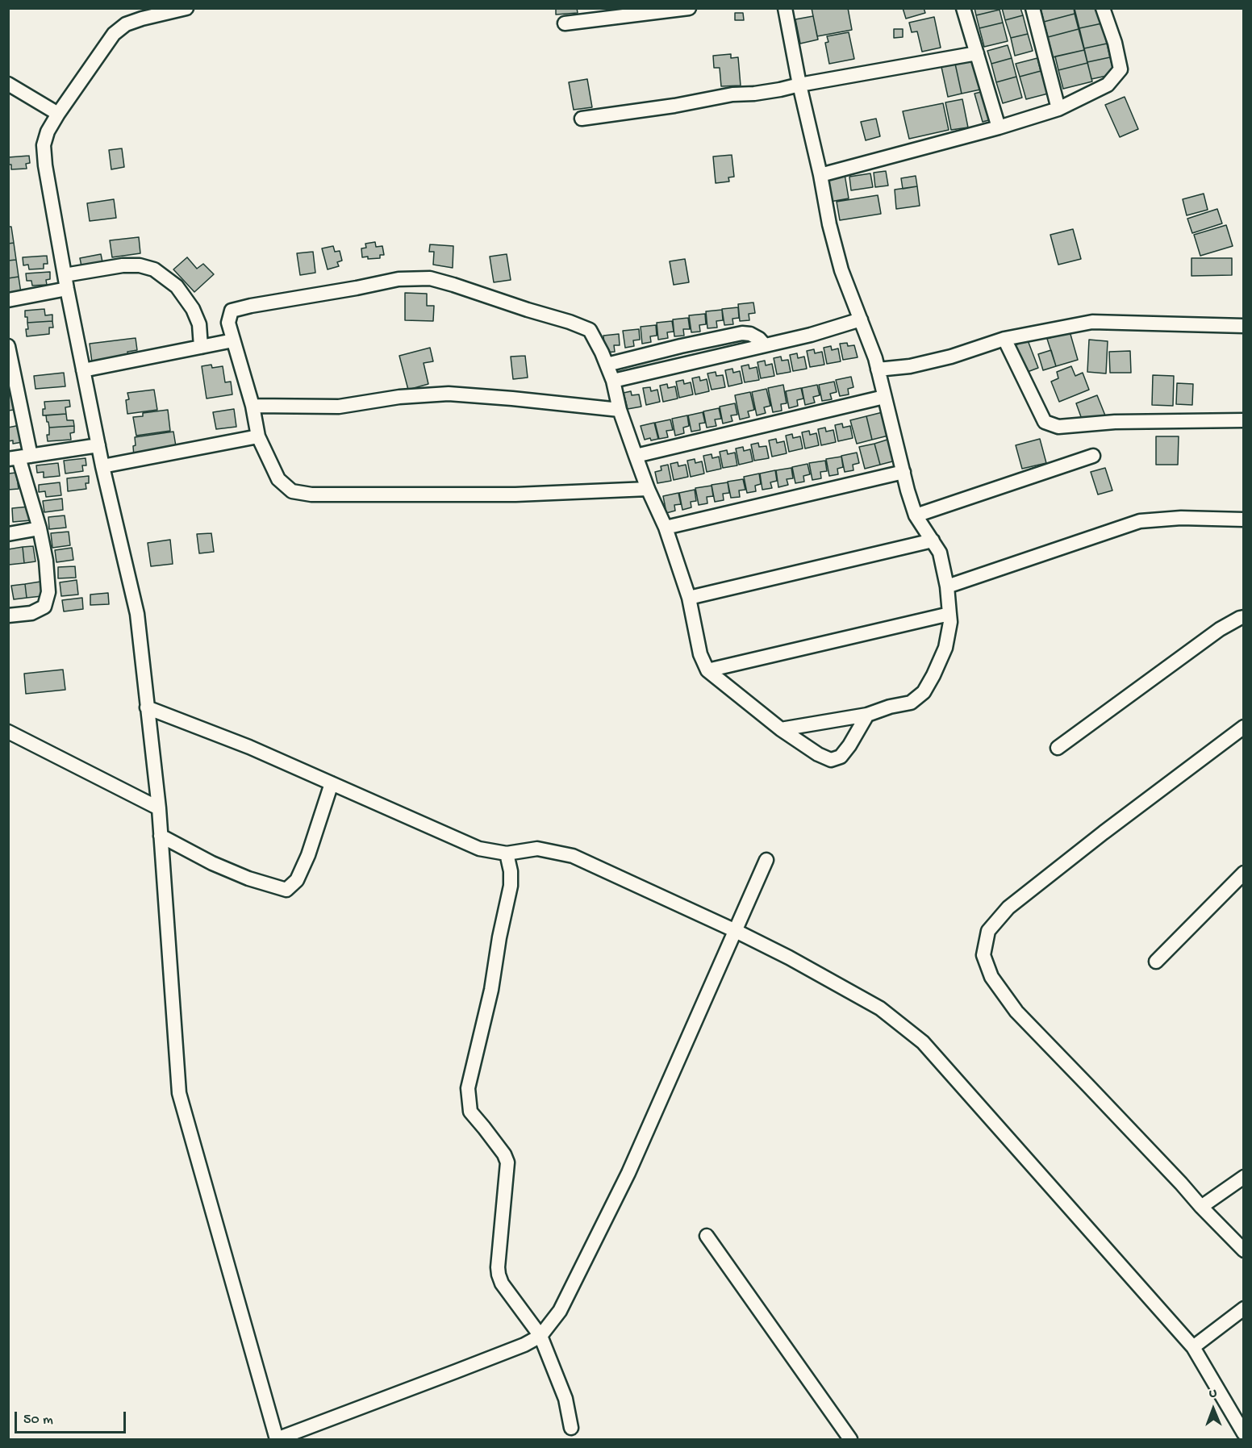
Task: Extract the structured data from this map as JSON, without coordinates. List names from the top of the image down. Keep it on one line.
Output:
{"scale_bar":"50 m","north":"top"}
